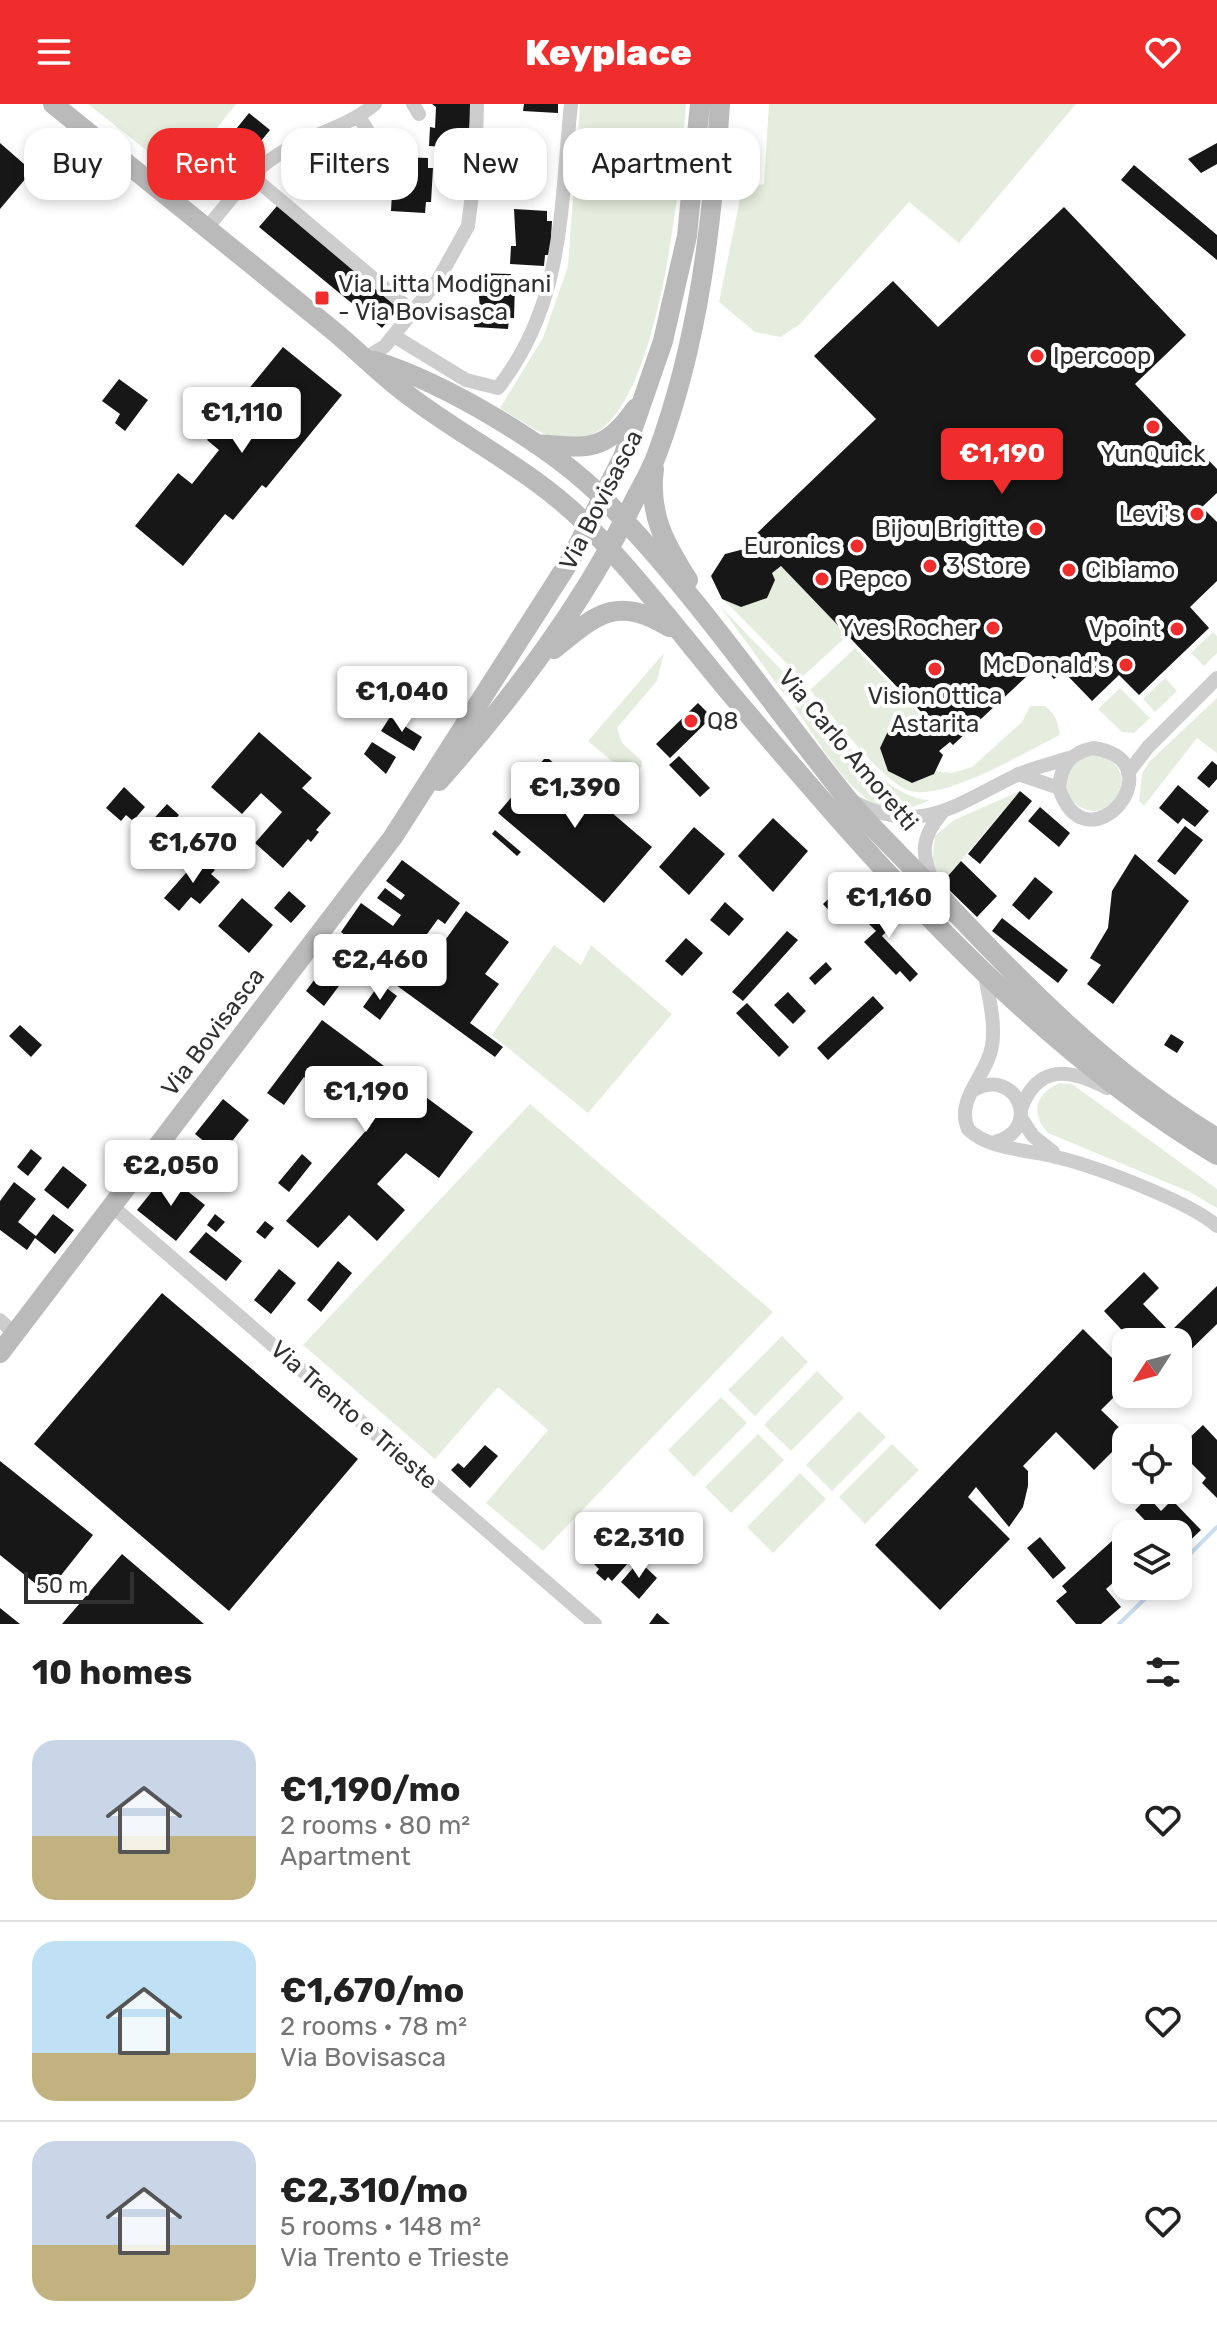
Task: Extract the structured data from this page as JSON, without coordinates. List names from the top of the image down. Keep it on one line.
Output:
{"streets":{"street":["Via Bovisasca","Via Carlo Amoretti","Via Trento e Trieste"]},"crossings":[["Via Bovisasca","Via Carlo Amoretti"],["Via Bovisasca","Via Trento e Trieste"]],"places":{"transit":["Via Litta Modignani - Via Bovisasca"],"other":["Ipercoop","YunQuick","Levi's","Bijou Brigitte","Euronics","3 Store","Cibiamo","Pepco","Yves Rocher","Vpoint","McDonald's","VisionOttica Astarita","Q8"]},"scale_bar":"50 m","north":"bottom left","page":{"header":"Keyplace","chip":["Buy","Rent","Filters","New","Apartment"],"price":["€1,110","€1,190","€1,040","€1,390","€1,670","€1,160","€2,460","€1,190","€2,050","€2,310"],"scale":"50 m","heading":"10 homes","list":[{"name":"€1,190/mo","note":"2 rooms · 80 m² · Apartment"},{"name":"€1,670/mo","note":"2 rooms · 78 m² · Via Bovisasca"},{"name":"€2,310/mo","note":"5 rooms · 148 m² · Via Trento e Trieste"}]}}
